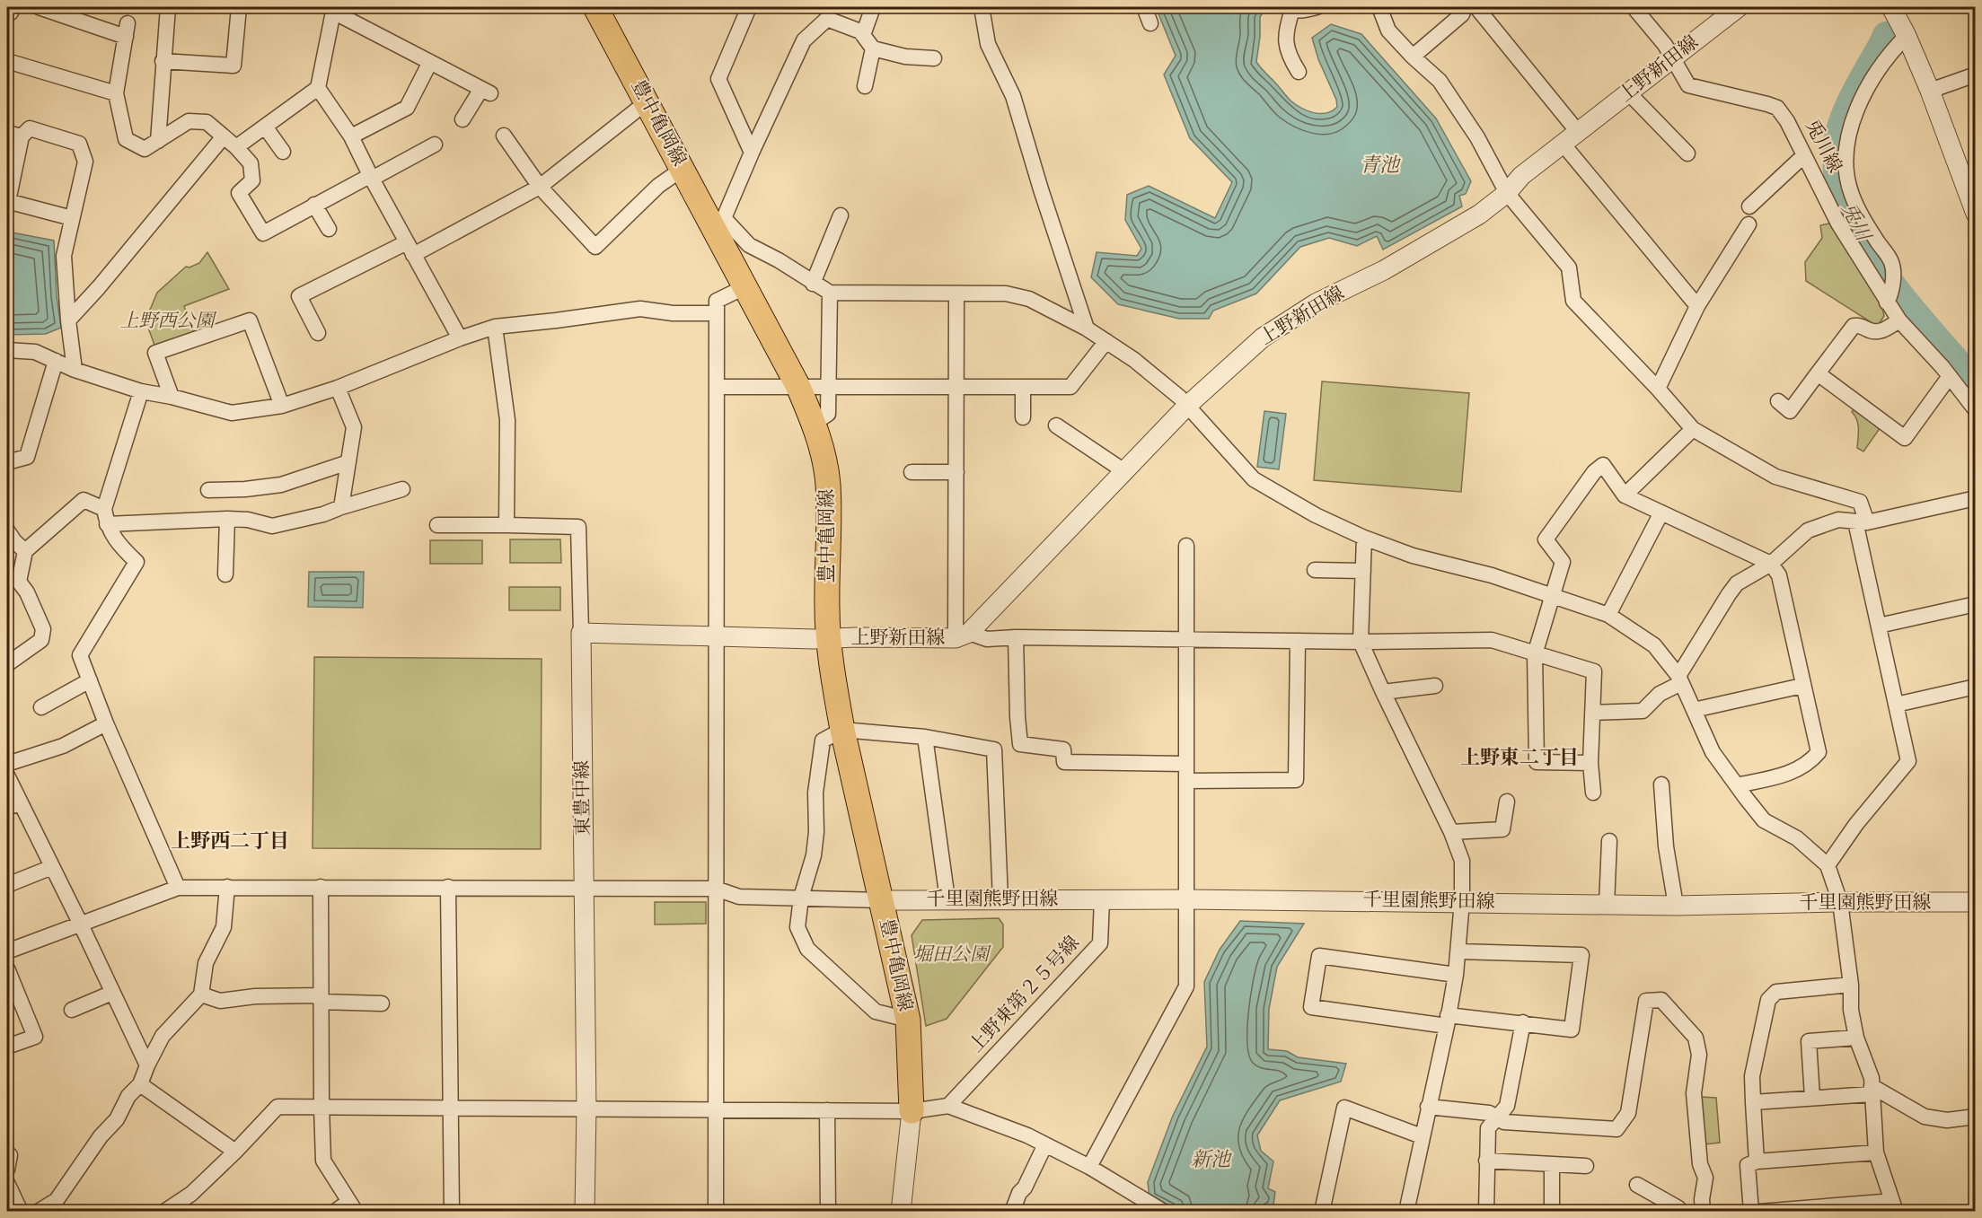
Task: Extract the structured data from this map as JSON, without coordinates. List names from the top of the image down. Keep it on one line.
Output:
{"streets":{"main road":["豊中亀岡線"],"street":["上野新田線","兎川線","東豊中線","千里園熊野田線","上野東第２５号線"]},"crossings":[["上野新田線","豊中亀岡線"],["上野新田線","兎川線"],["豊中亀岡線","千里園熊野田線"],["千里園熊野田線","上野東第２５号線"]],"districts":["上野東二丁目","上野西二丁目"],"water":["青池","兎川","新池"],"parks":["上野西公園","堀田公園"]}
